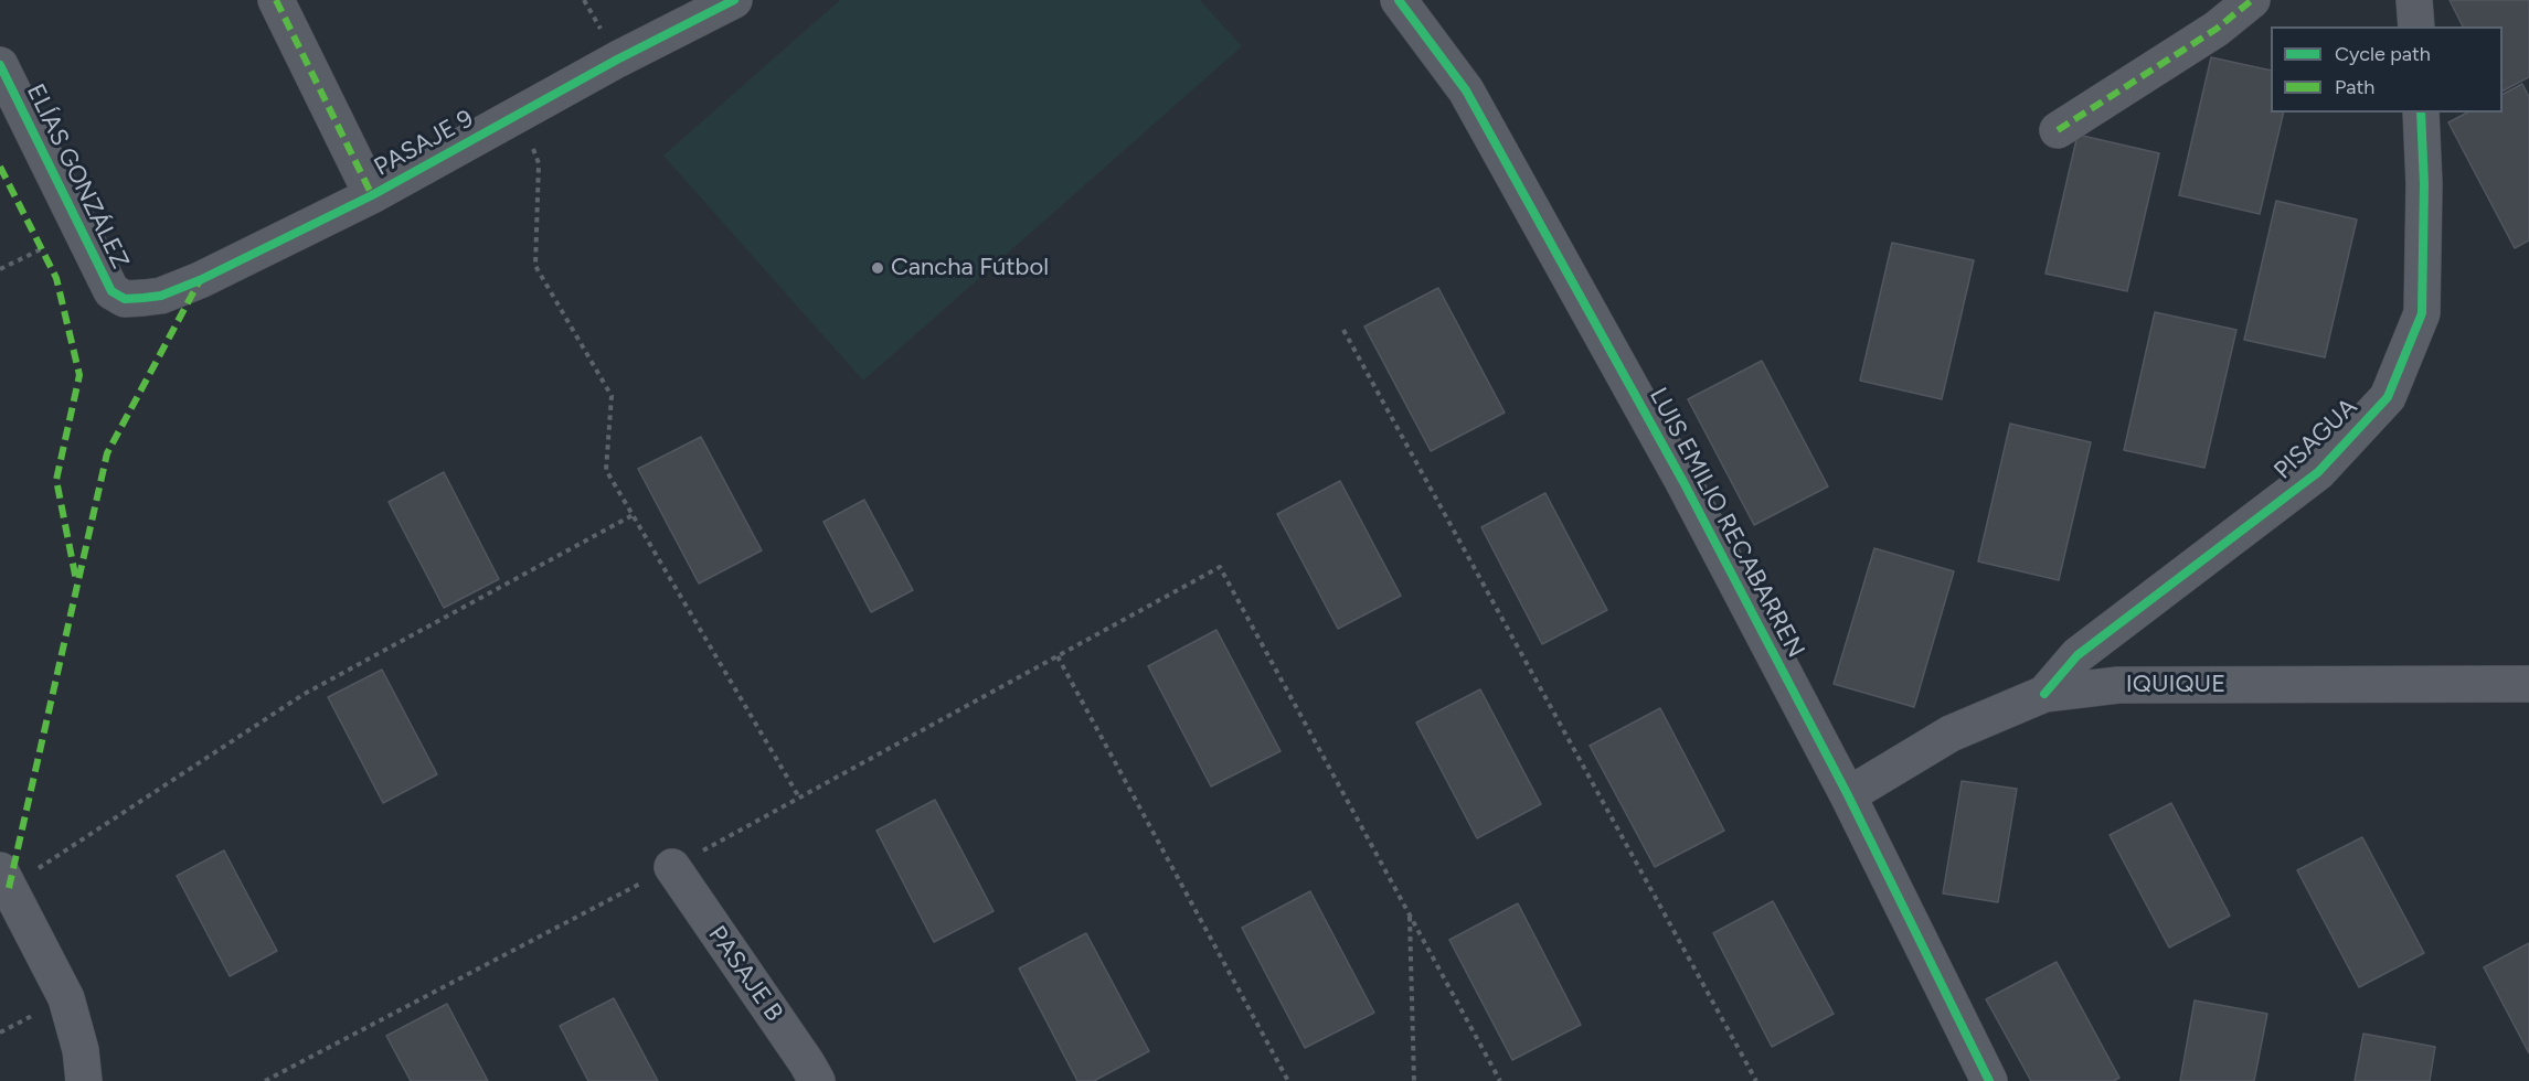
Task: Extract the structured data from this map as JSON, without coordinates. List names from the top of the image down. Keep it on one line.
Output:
{"streets":{"street":["PASAJE 9","ELÍAS GONZÁLEZ","PISAGUA","LUIS EMILIO RECABARREN","IQUIQUE","PASAJE B"]},"crossings":[["PASAJE 9","ELÍAS GONZÁLEZ"],["PISAGUA","IQUIQUE"],["LUIS EMILIO RECABARREN","IQUIQUE"]],"places":["Cancha Fútbol"],"legend":["Cycle path","Path"]}
